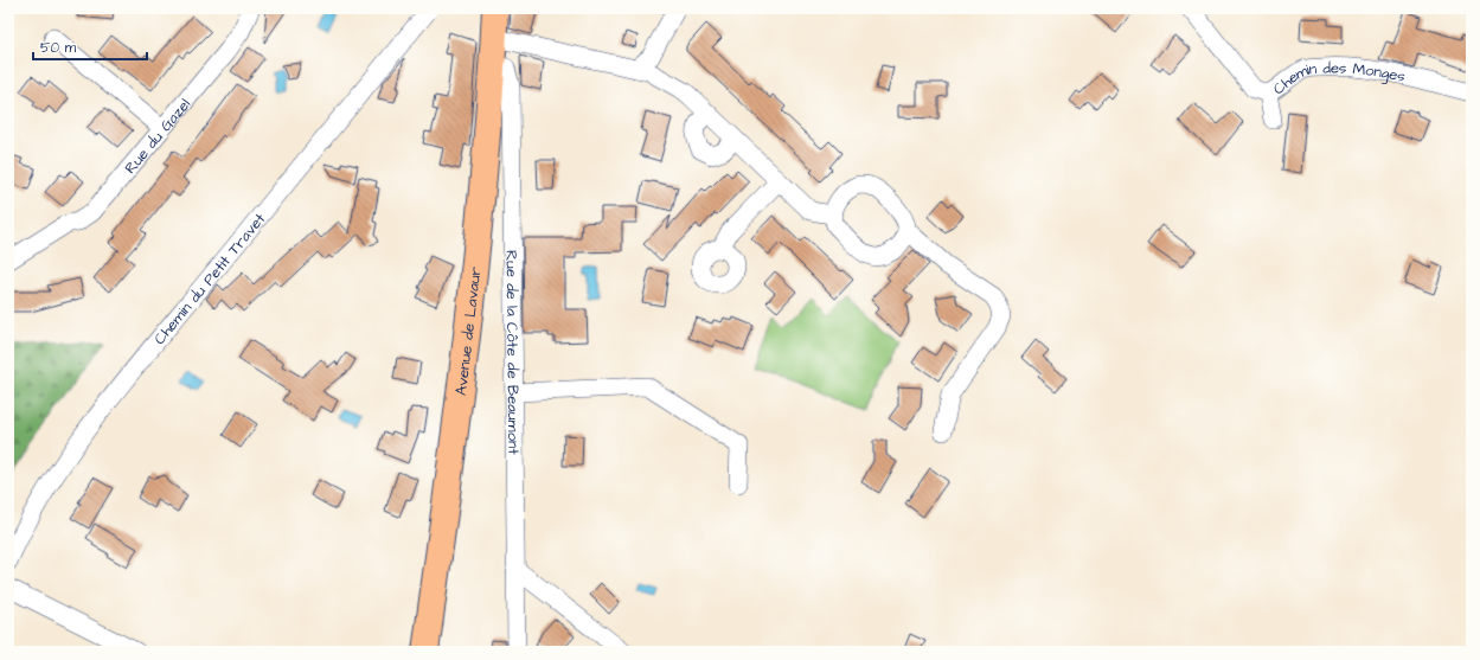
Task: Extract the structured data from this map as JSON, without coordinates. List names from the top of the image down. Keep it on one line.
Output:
{"streets":{"main road":["Avenue de Lavaur"],"street":["Chemin des Monges","Rue du Gazel","Chemin du Petit Travet","Rue de la Côte de Beaumont"]},"crossings":[["Avenue de Lavaur","Rue de la Côte de Beaumont"]],"scale_bar":"50 m"}
